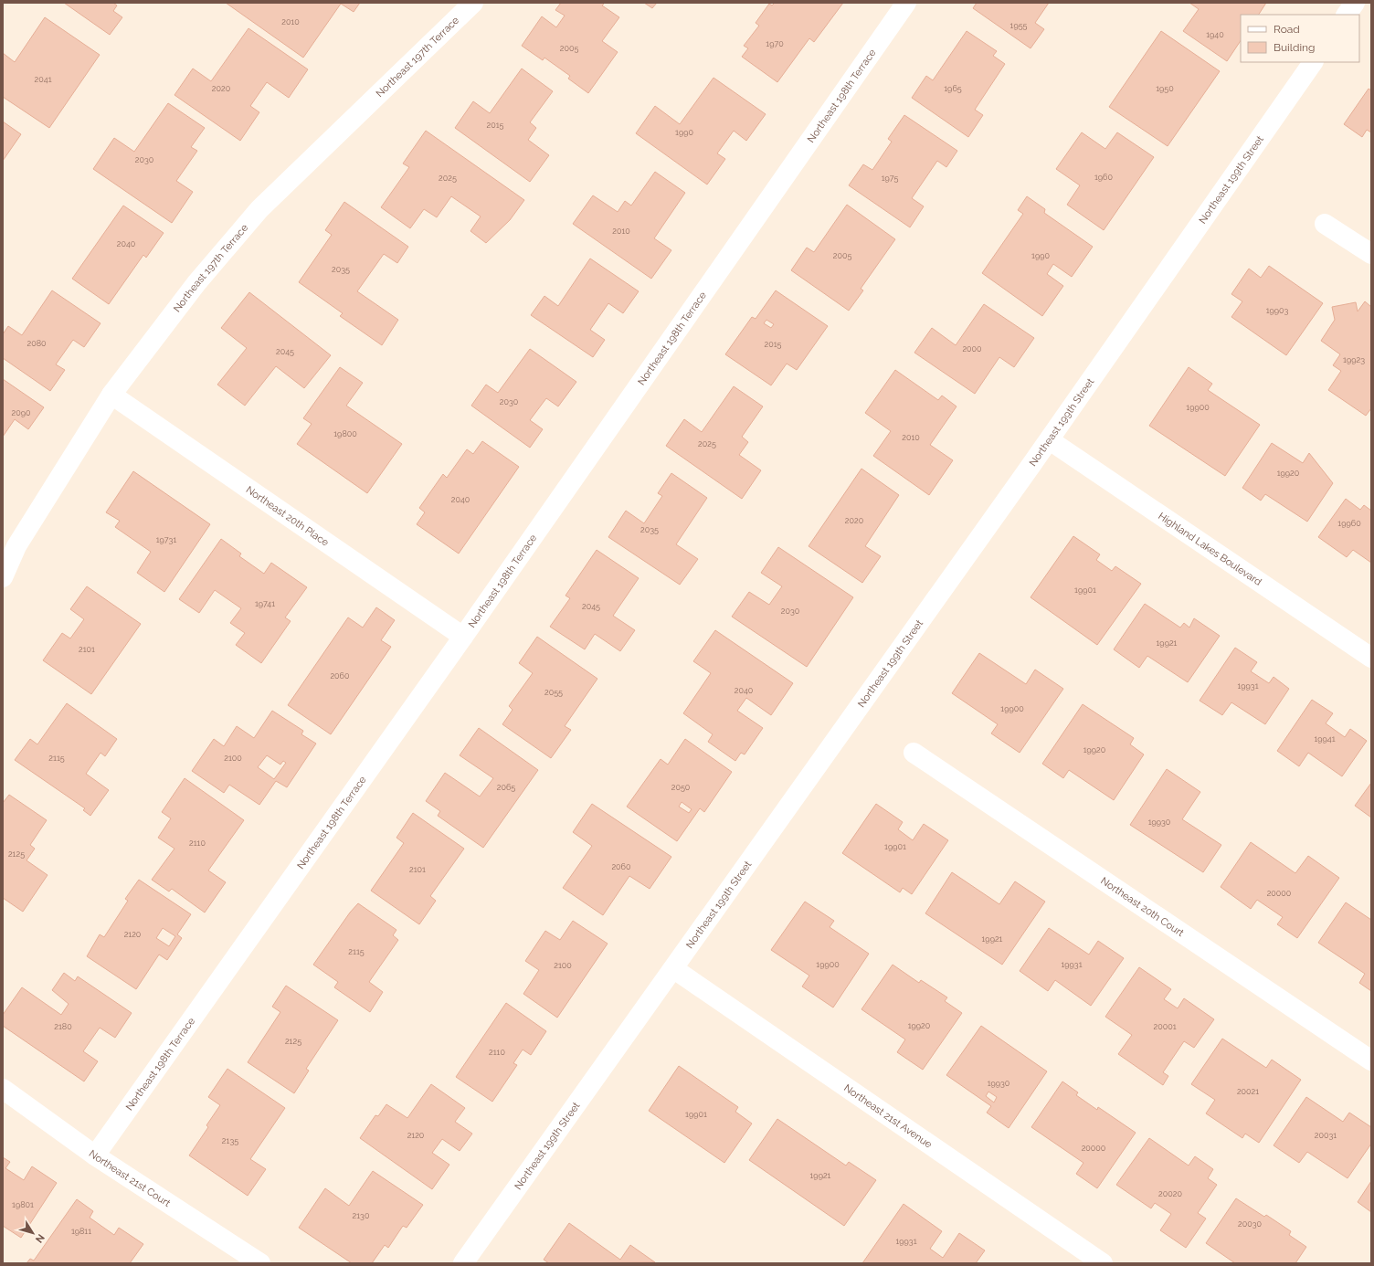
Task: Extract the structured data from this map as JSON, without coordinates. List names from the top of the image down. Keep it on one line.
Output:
{"streets":{"street":["Northeast 197th Terrace","Northeast 198th Terrace","Northeast 199th Street","Northeast 20th Place","Highland Lakes Boulevard","Northeast 20th Court","Northeast 21st Avenue","Northeast 21st Court"]},"crossings":[["Northeast 197th Terrace","Northeast 20th Place"],["Northeast 198th Terrace","Northeast 20th Place"],["Northeast 198th Terrace","Northeast 21st Court"],["Northeast 199th Street","Highland Lakes Boulevard"],["Northeast 199th Street","Northeast 21st Avenue"]],"house_numbers":["2010","1955","1940","1970","2005","2041","2020","1965","1950","2015","1990","2030","1960","2025","1975","2010","2040","2005","1990","2035","19903","2080","2015","2000","2045","19923","2030","19900","2090","19800","2010","2025","19920","2040","2020","19960","2035","19731","19901","19741","2045","2030","19921","2101","2060","19931","2040","2055","19900","19941","19920","2115","2100","2065","2050","19930","2110","19901","2125","2060","2101","20000","2120","19921","2115","19900","19931","2100","19920","2180","20001","2125","2110","19930","20021","19901","2120","20031","2135","20000","19921","20020","19801","2130","20030","19811","19931"],"legend":["Road","Building"],"north":"bottom right"}
